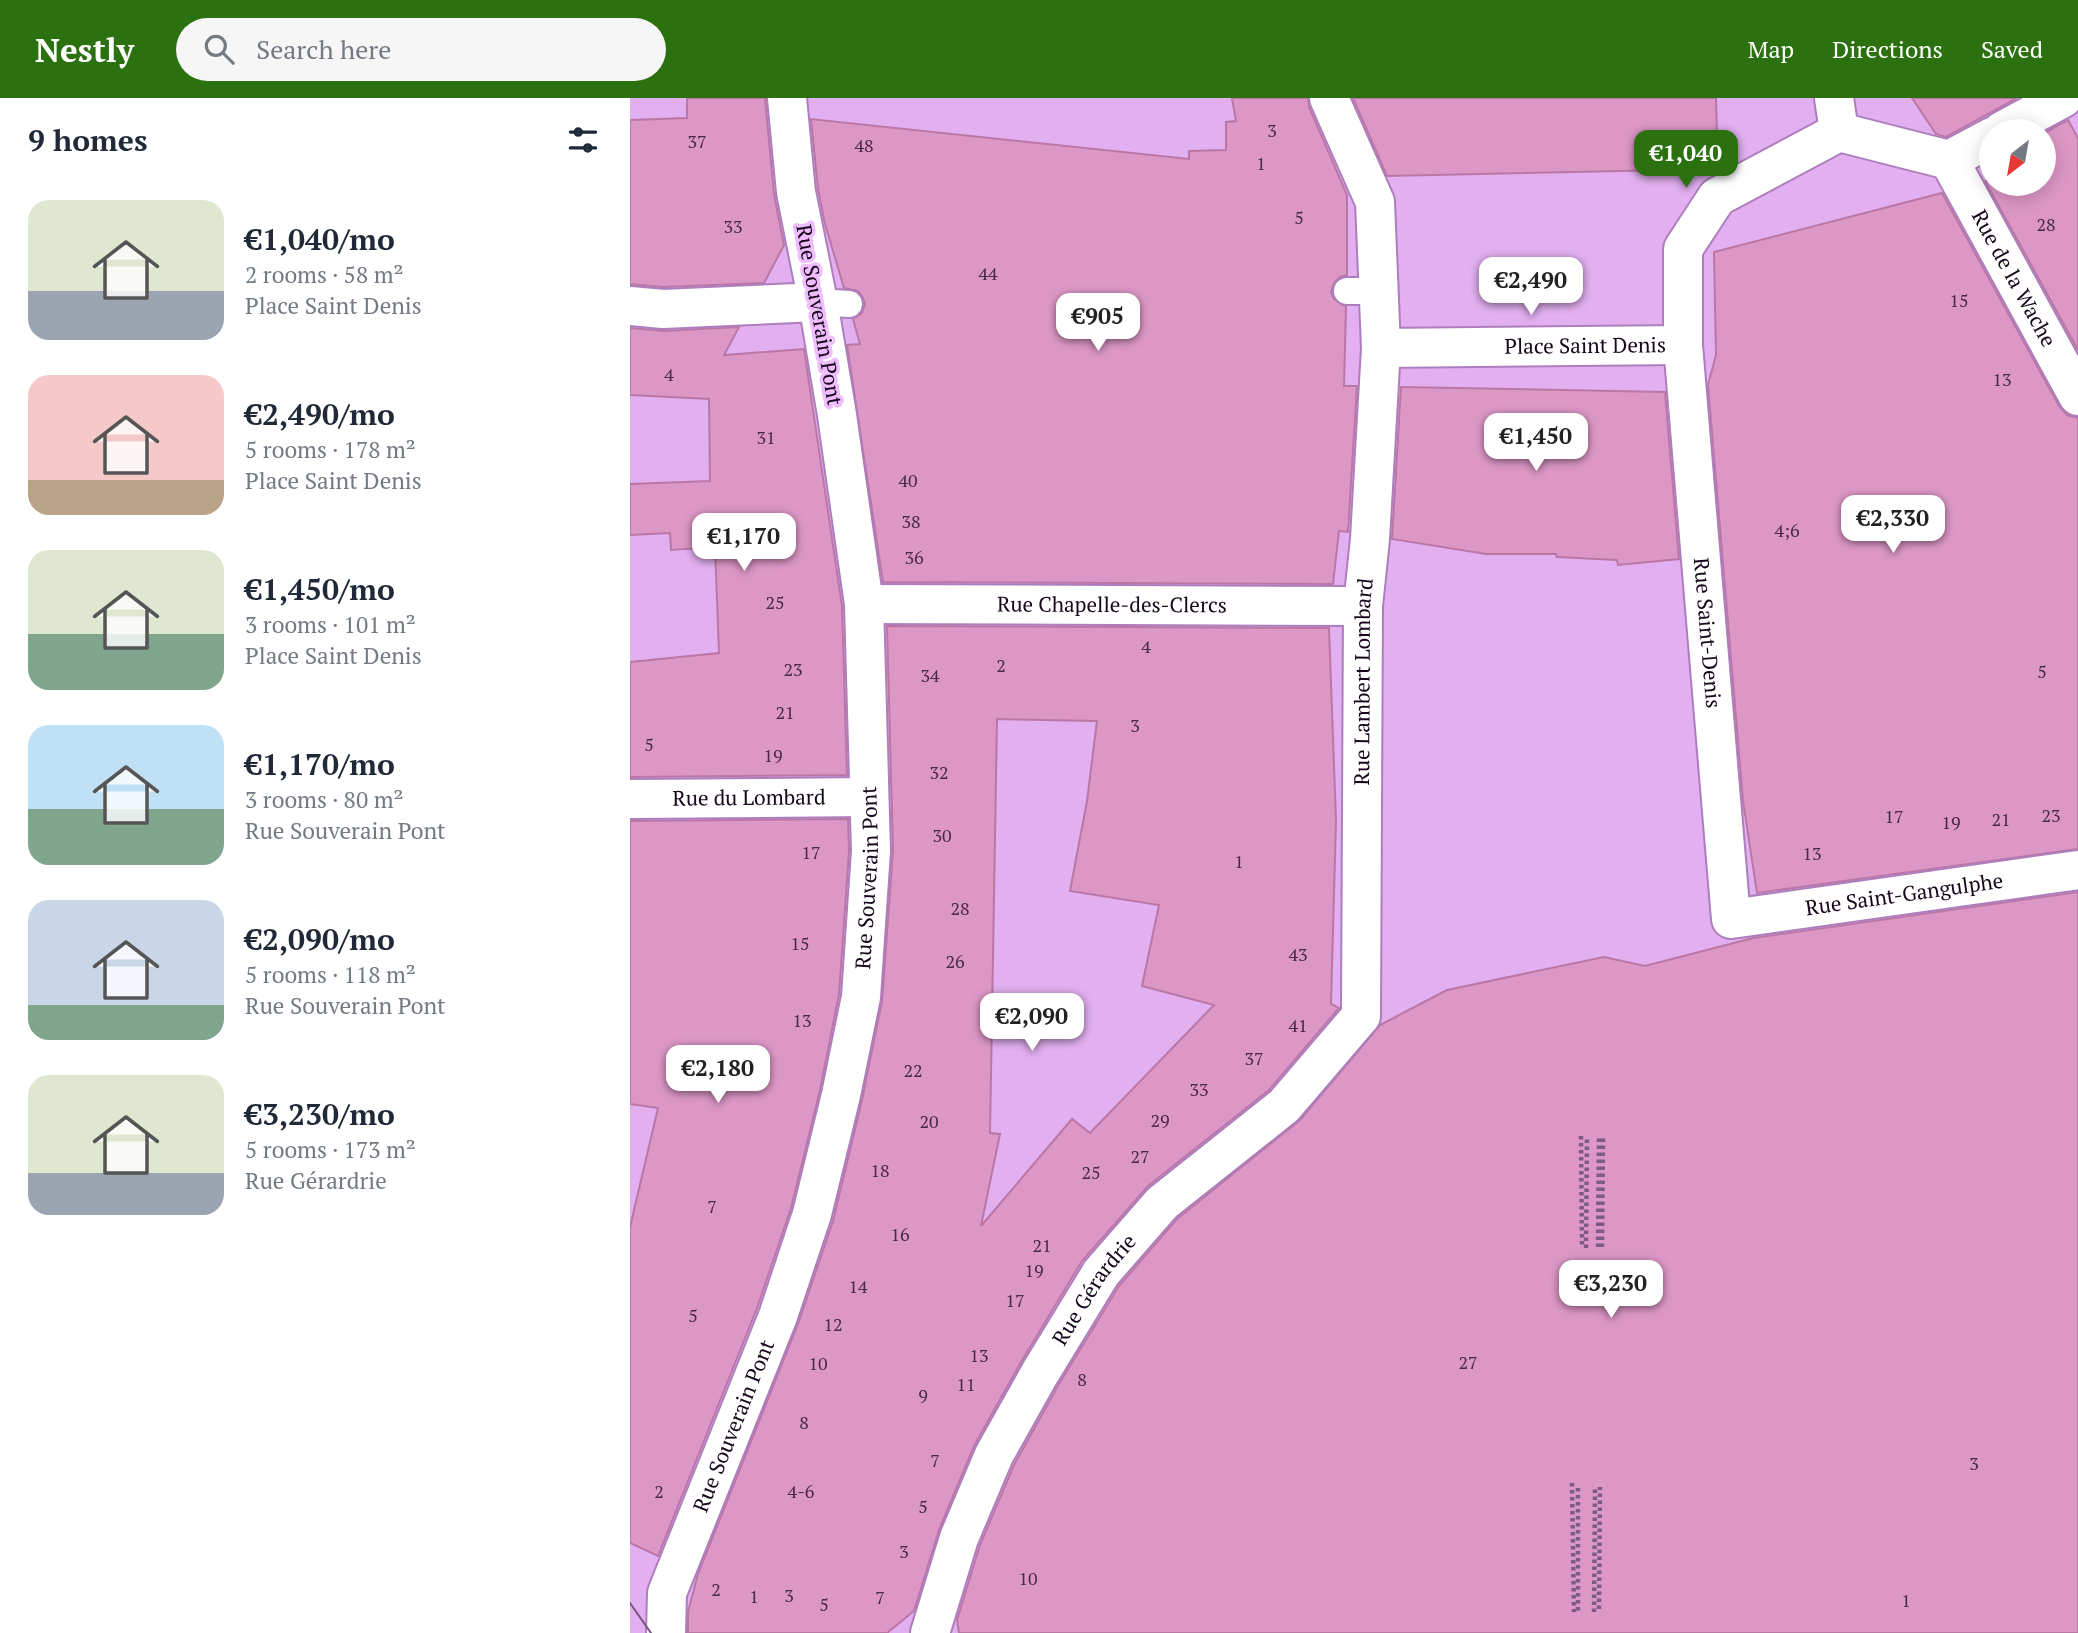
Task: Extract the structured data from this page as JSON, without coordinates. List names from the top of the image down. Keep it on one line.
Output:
{"streets":{"street":["Rue de la Wache","Rue Souverain Pont","Place Saint Denis","Rue Chapelle-des-Clercs","Rue Saint-Denis","Rue Lambert Lombard","Rue du Lombard","Rue Saint-Gangulphe","Rue Gérardrie"]},"crossings":[["Rue Souverain Pont","Rue Chapelle-des-Clercs"],["Rue Souverain Pont","Rue du Lombard"],["Place Saint Denis","Rue Saint-Denis"],["Place Saint Denis","Rue Lambert Lombard"],["Rue Chapelle-des-Clercs","Rue Lambert Lombard"],["Rue Saint-Denis","Rue Saint-Gangulphe"],["Rue Lambert Lombard","Rue Gérardrie"]],"house_numbers":["3","37","48","1","5","28","33","44","15","4","13","31","40","38","4;6","36","25","4","2","23","5","34","21","3","5","19","32","23","17","21","19","30","17","13","1","28","15","43","26","13","41","37","22","33","29","20","27","18","25","7","16","21","19","14","17","5","12","13","27","10","8","11","9","8","7","3","2","4-6","5","3","10","2","3","1","7","1","5"],"north":"bottom left","page":{"header":"Nestly","search":"Search here","nav":["Map","Directions","Saved"],"heading":"9 homes","price":["€1,040","€2,490","€905","€1,450","€2,330","€1,170","€2,090","€2,180","€3,230"],"list":[{"name":"€1,040/mo","note":"2 rooms · 58 m² · Place Saint Denis"},{"name":"€2,490/mo","note":"5 rooms · 178 m² · Place Saint Denis"},{"name":"€1,450/mo","note":"3 rooms · 101 m² · Place Saint Denis"},{"name":"€1,170/mo","note":"3 rooms · 80 m² · Rue Souverain Pont"},{"name":"€2,090/mo","note":"5 rooms · 118 m² · Rue Souverain Pont"},{"name":"€3,230/mo","note":"5 rooms · 173 m² · Rue Gérardrie"}]}}
